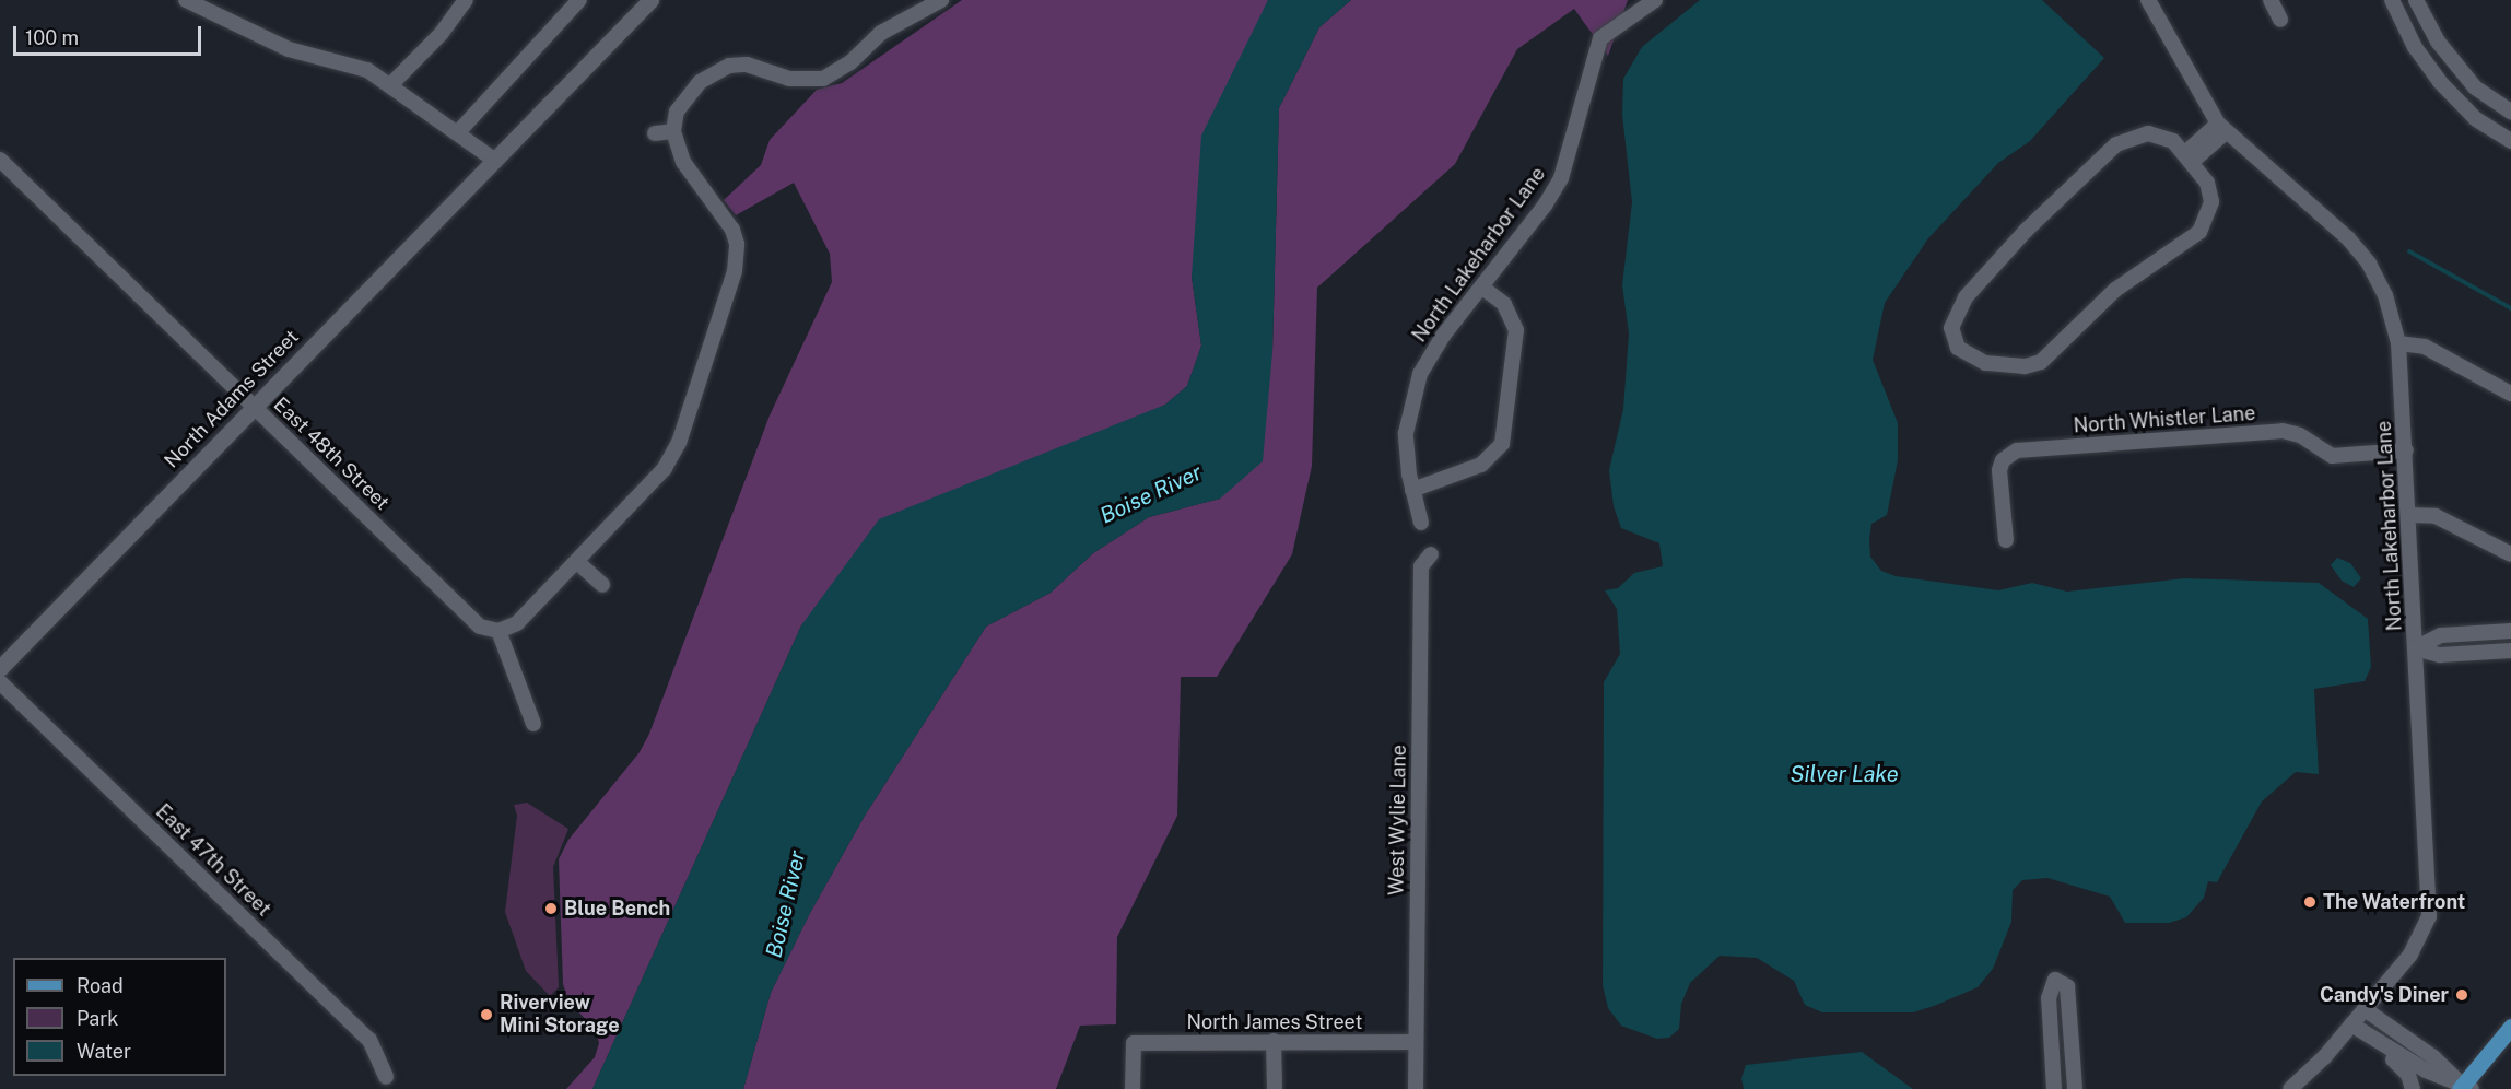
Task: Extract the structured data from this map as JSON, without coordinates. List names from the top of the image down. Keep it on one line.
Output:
{"streets":{"street":["North Lakeharbor Lane","North Adams Street","North Whistler Lane","East 48th Street","West Wylie Lane","East 47th Street","North James Street"]},"crossings":[["North Lakeharbor Lane","North Whistler Lane"],["North Adams Street","East 48th Street"],["West Wylie Lane","North James Street"]],"water":["Boise River","Silver Lake"],"places":["The Waterfront","Blue Bench","Candy's Diner","Riverview Mini Storage"],"legend":["Road","Park","Water"],"scale_bar":"100 m"}
